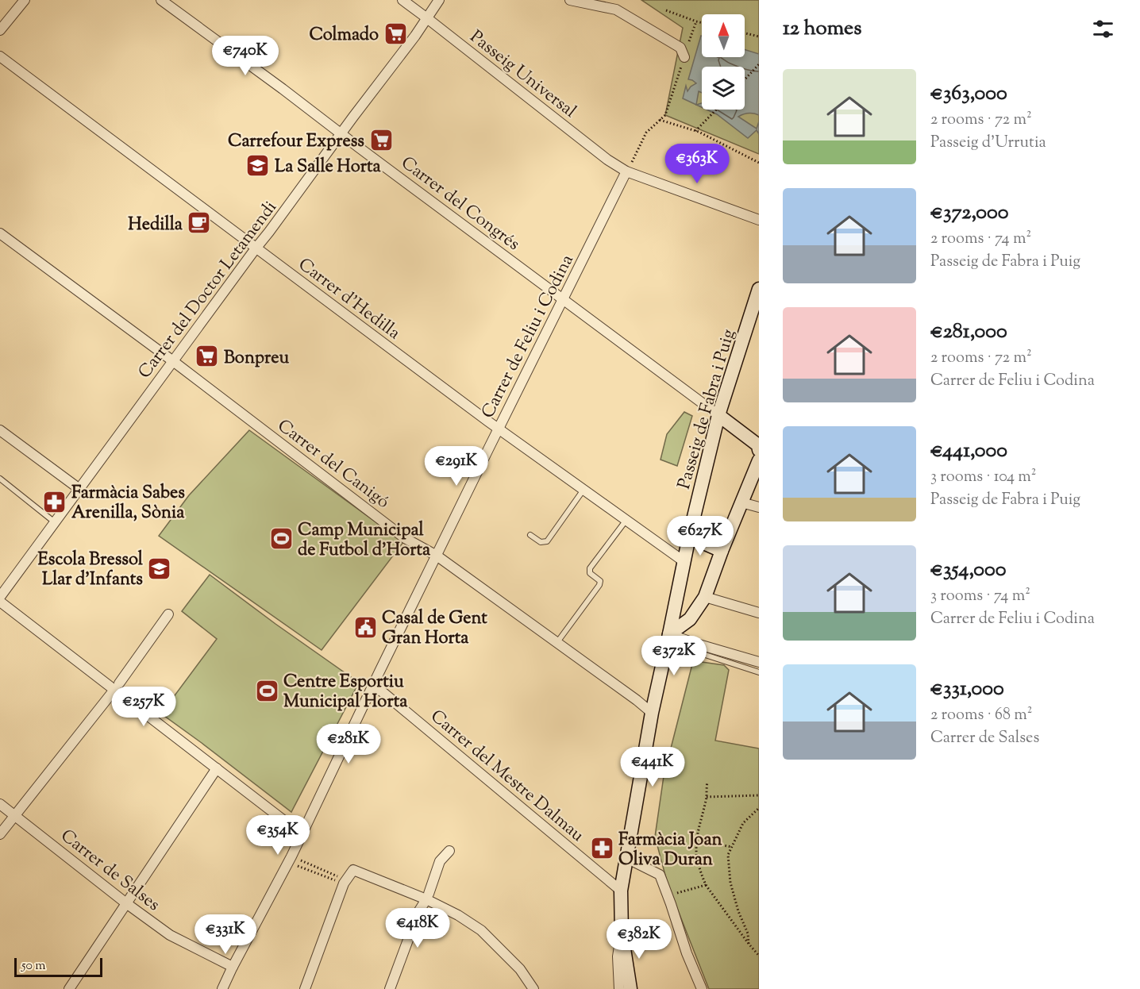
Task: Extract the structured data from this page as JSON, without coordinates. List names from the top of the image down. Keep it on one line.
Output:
{"streets":{"street":["Passeig Universal","Carrer del Congrés","Carrer del Doctor Letamendi","Carrer d'Hedilla","Carrer de Feliu i Codina","Passeig de Fabra i Puig","Carrer del Canigó","Carrer del Mestre Dalmau","Carrer de Salses"]},"crossings":[["Passeig Universal","Carrer del Doctor Letamendi"],["Passeig Universal","Carrer de Feliu i Codina"],["Carrer del Congrés","Carrer del Doctor Letamendi"],["Carrer del Congrés","Carrer de Feliu i Codina"],["Carrer del Congrés","Passeig de Fabra i Puig"],["Carrer del Doctor Letamendi","Carrer d'Hedilla"],["Carrer del Doctor Letamendi","Carrer del Canigó"],["Carrer d'Hedilla","Carrer de Feliu i Codina"],["Carrer d'Hedilla","Passeig de Fabra i Puig"],["Carrer de Feliu i Codina","Carrer del Canigó"],["Carrer de Feliu i Codina","Carrer del Mestre Dalmau"],["Carrer de Feliu i Codina","Carrer de Salses"],["Passeig de Fabra i Puig","Carrer del Canigó"],["Passeig de Fabra i Puig","Carrer del Mestre Dalmau"]],"places":{"supermarket":["Colmado","Carrefour Express","Bonpreu"],"school or university":["La Salle Horta","Escola Bressol Llar d'Infants"],"cafe":["Hedilla"],"pharmacy":["Farmàcia Sabes Arenilla, Sònia","Farmàcia Joan Oliva Duran"],"sports":["Camp Municipal de Futbol d'Horta","Centre Esportiu Municipal Horta"],"public building":["Casal de Gent Gran Horta"]},"scale_bar":"50 m","north":"top","page":{"heading":"12 homes","price":["€740K","€363K","€291K","€627K","€372K","€257K","€281K","€441K","€354K","€418K","€331K","€382K"],"list":[{"name":"€363,000","note":"2 rooms · 72 m² · Passeig d'Urrutia"},{"name":"€372,000","note":"2 rooms · 74 m² · Passeig de Fabra i Puig"},{"name":"€281,000","note":"2 rooms · 72 m² · Carrer de Feliu i Codina"},{"name":"€441,000","note":"3 rooms · 104 m² · Passeig de Fabra i Puig"},{"name":"€354,000","note":"3 rooms · 74 m² · Carrer de Feliu i Codina"},{"name":"€331,000","note":"2 rooms · 68 m² · Carrer de Salses"}],"scale":"50 m"}}
